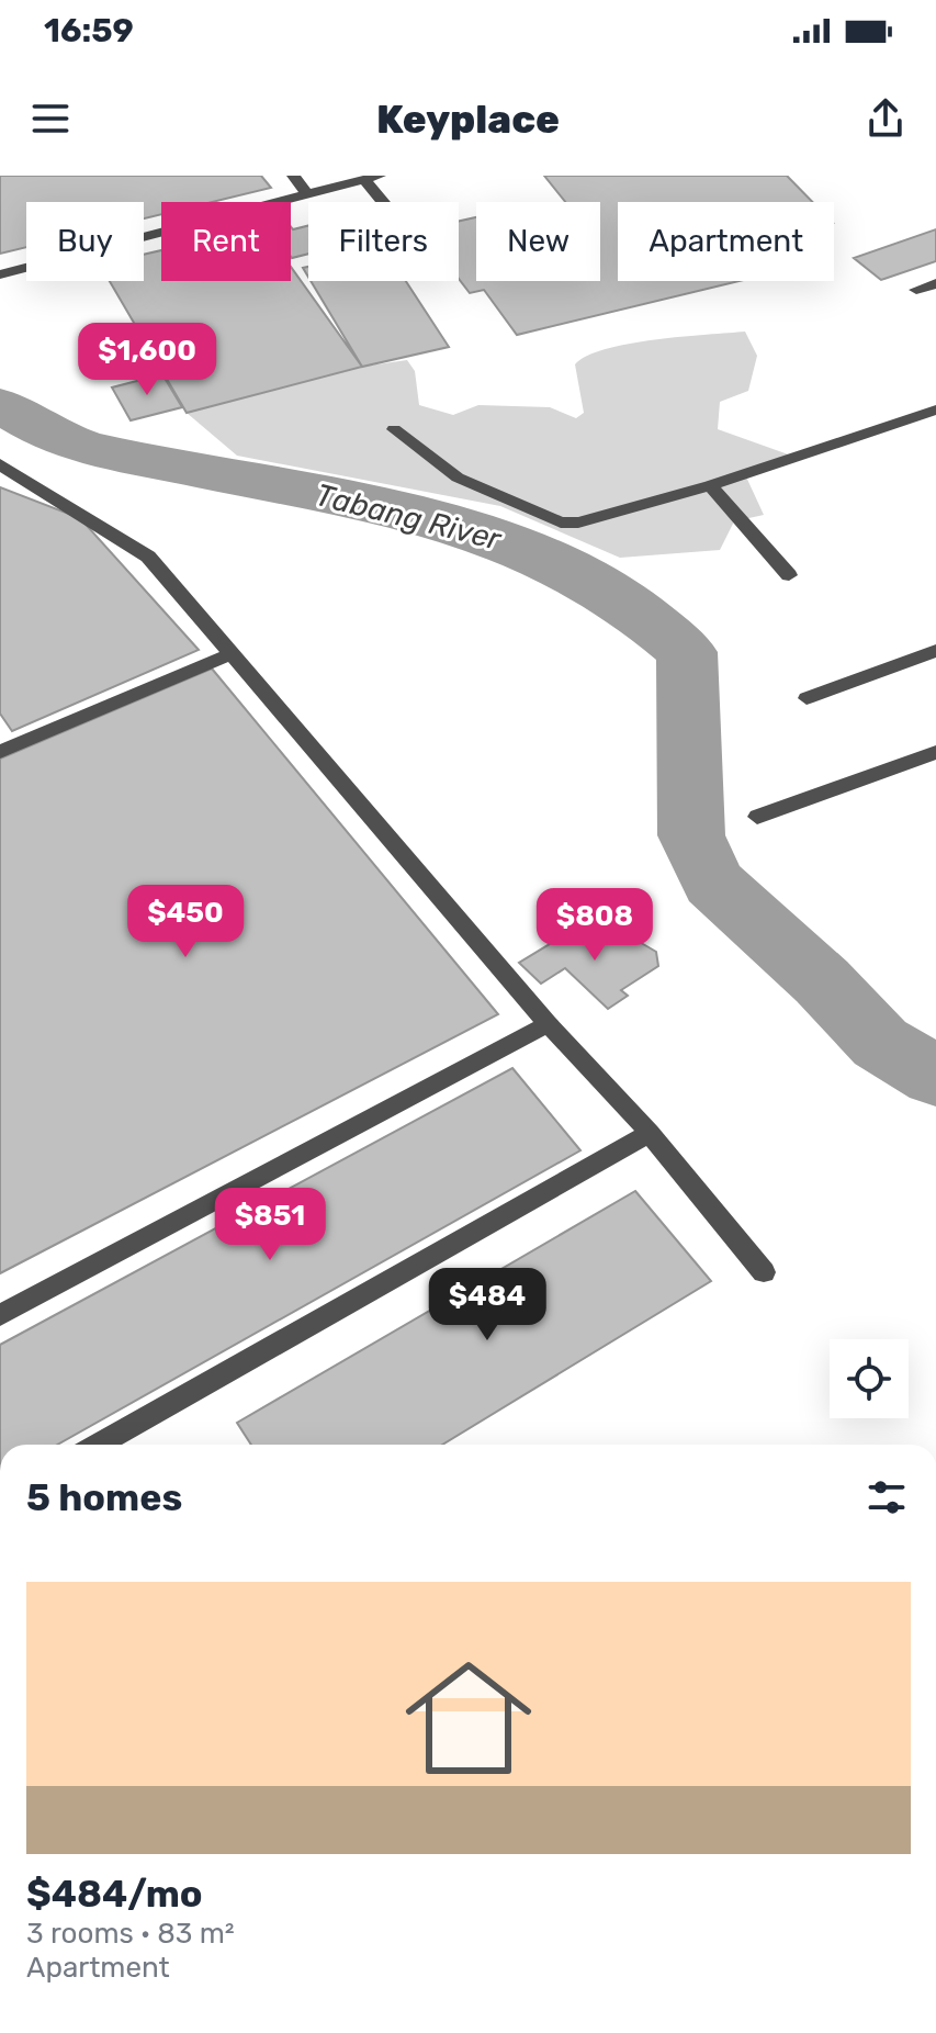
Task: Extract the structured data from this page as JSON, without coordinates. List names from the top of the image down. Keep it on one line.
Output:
{"water":["Tabang River"],"page":{"status":"16:59","header":"Keyplace","chip":["Buy","Rent","Filters","New","Apartment"],"price":["$1,600","$450","$808","$851","$484"],"heading":"5 homes","list":[{"name":"$484/mo","note":"3 rooms · 83 m² · Apartment"}]}}
